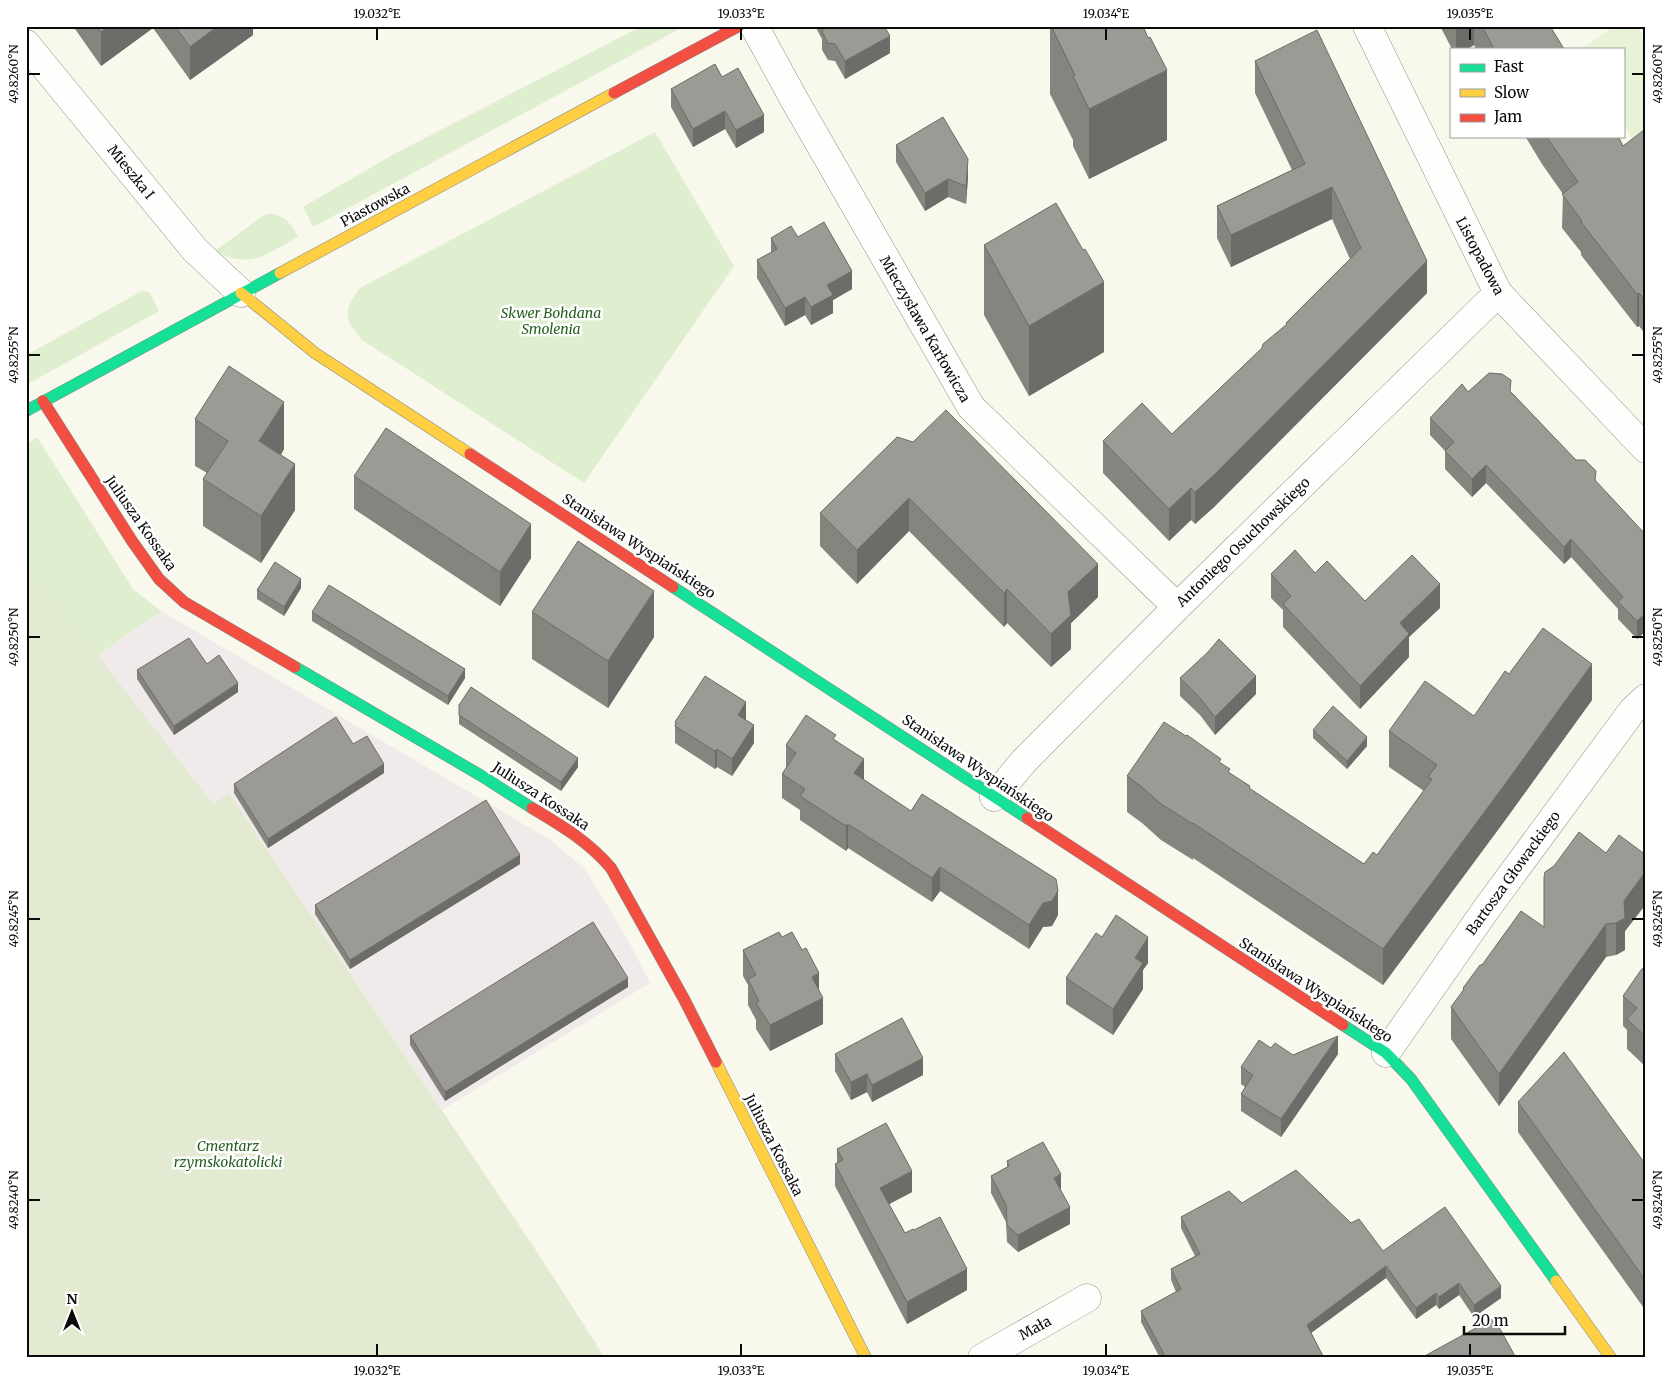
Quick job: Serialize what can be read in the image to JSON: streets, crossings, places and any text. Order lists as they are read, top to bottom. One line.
{"streets":{"street":["Mieszka I","Piastowska","Listopadowa","Mieczysława Karłowicza","Juliusza Kossaka","Antoniego Osuchowskiego","Stanisława Wyspiańskiego","Bartosza Głowackiego","Mała"]},"crossings":[["Mieszka I","Piastowska"],["Mieszka I","Stanisława Wyspiańskiego"],["Piastowska","Juliusza Kossaka"],["Piastowska","Stanisława Wyspiańskiego"],["Listopadowa","Antoniego Osuchowskiego"],["Mieczysława Karłowicza","Antoniego Osuchowskiego"],["Antoniego Osuchowskiego","Stanisława Wyspiańskiego"],["Stanisława Wyspiańskiego","Bartosza Głowackiego"]],"parks":["Skwer Bohdana Smolenia","Cmentarz rzymskokatolicki"],"legend":["Fast","Slow","Jam"],"scale_bar":"20 m","north":"top","coordinates":["19.032°E","19.033°E","19.034°E","19.035°E","49.8260°N","49.8255°N","49.8250°N","49.8245°N","49.8240°N"]}
